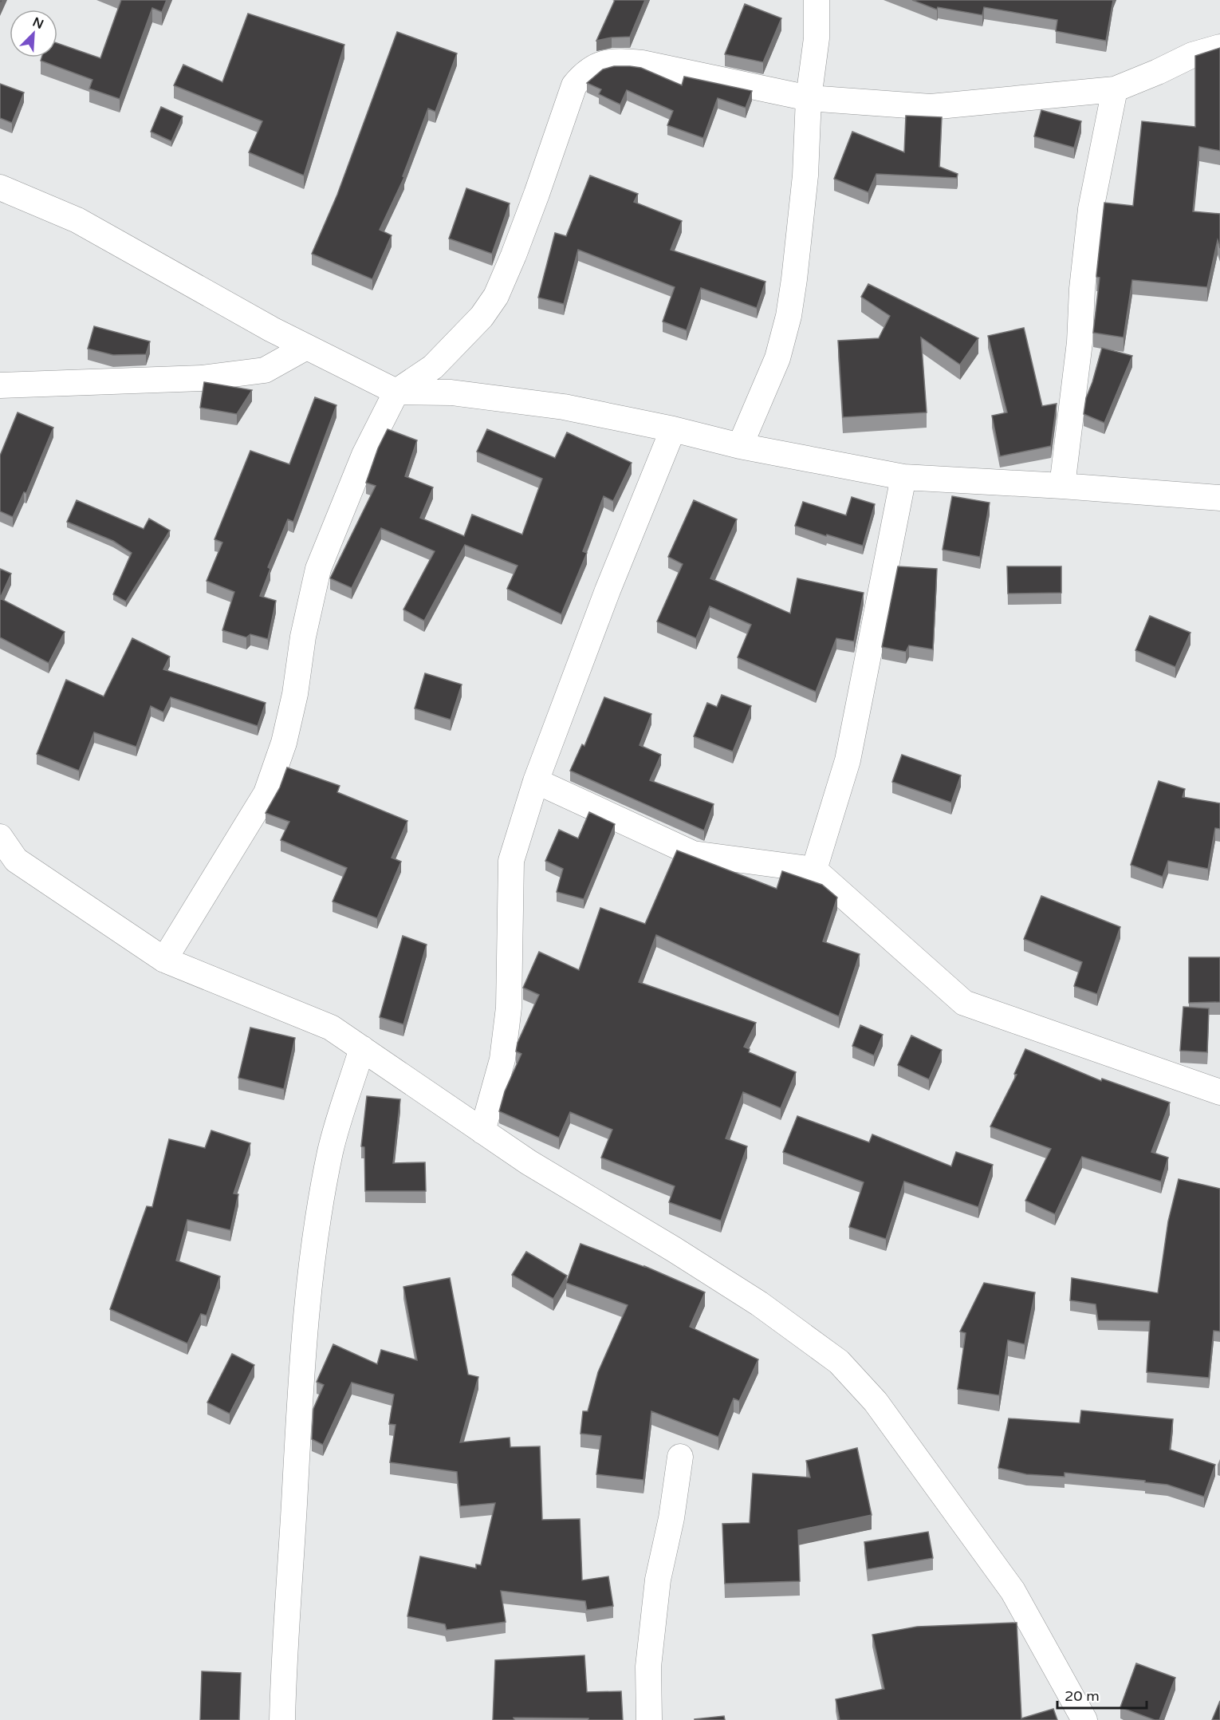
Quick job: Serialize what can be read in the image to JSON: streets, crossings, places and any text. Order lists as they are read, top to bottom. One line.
{"scale_bar":"20 m","north":"top right"}
